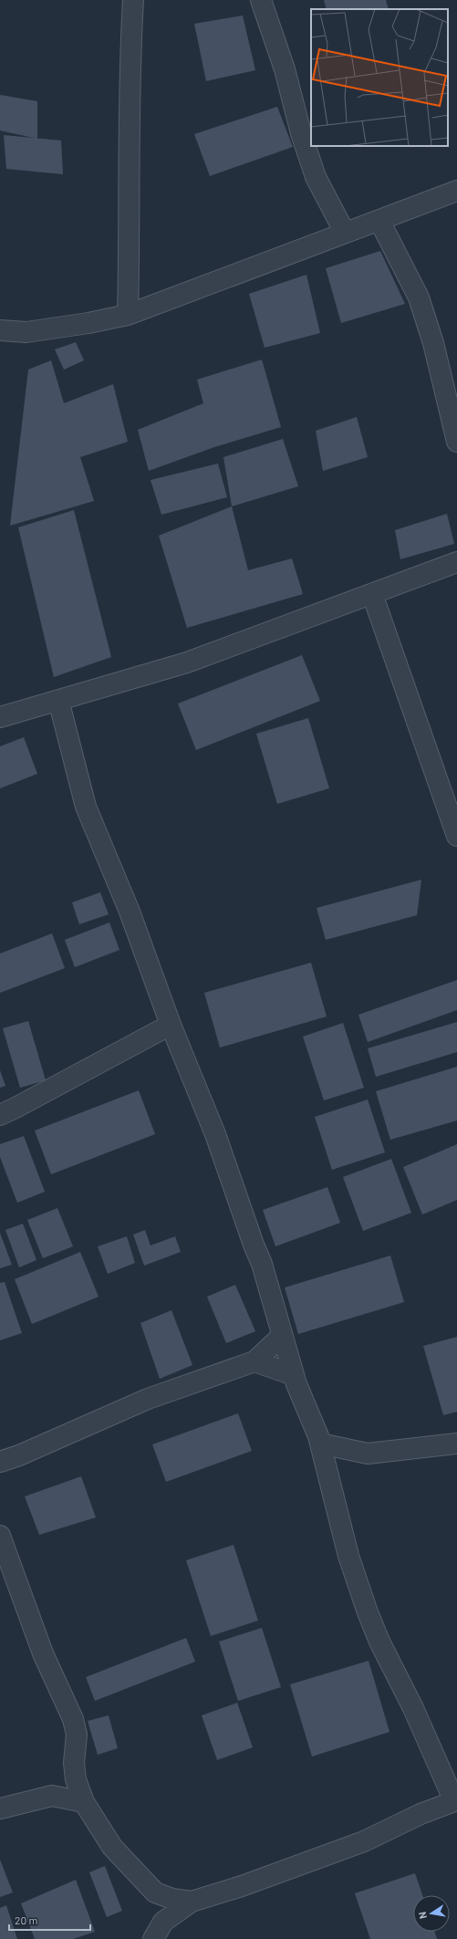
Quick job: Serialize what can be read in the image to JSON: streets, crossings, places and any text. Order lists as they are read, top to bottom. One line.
{"scale_bar":"20 m","north":"left"}
